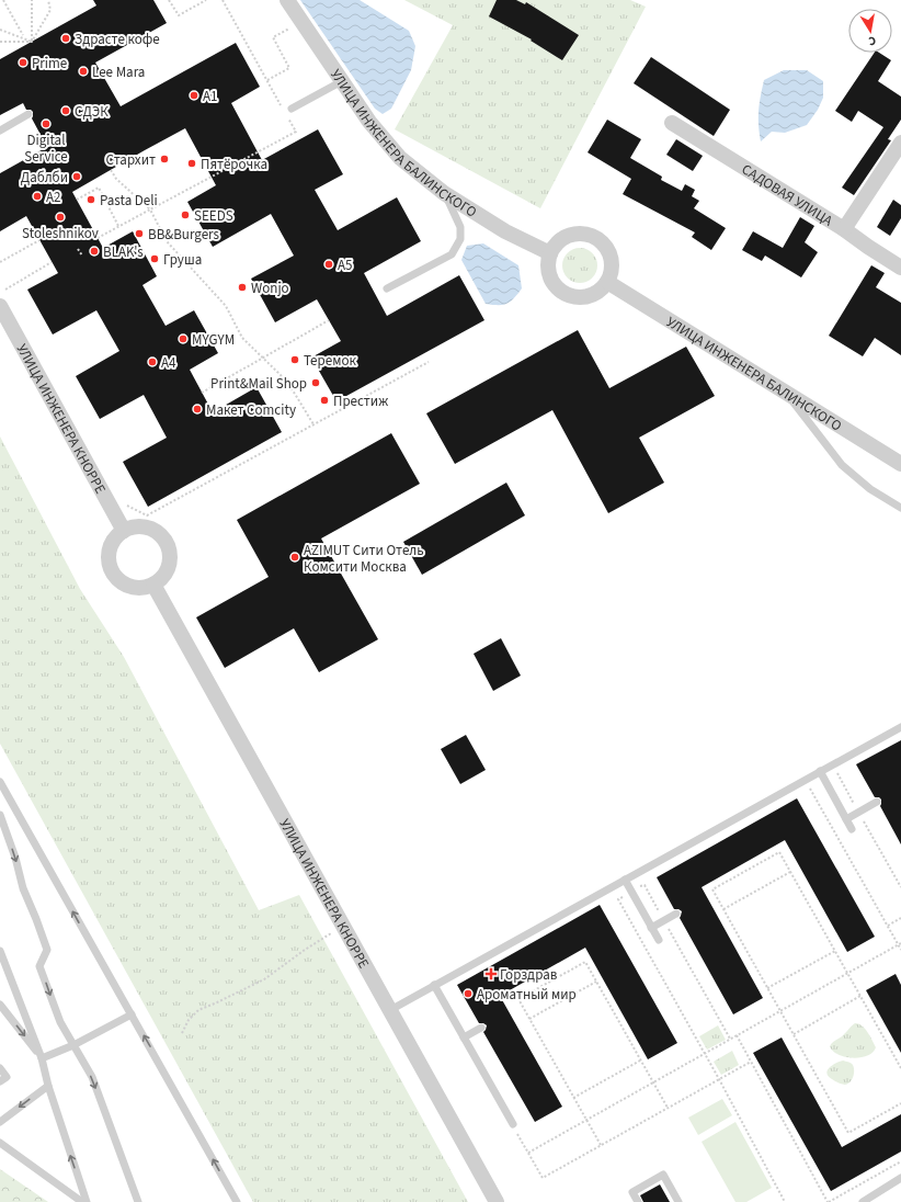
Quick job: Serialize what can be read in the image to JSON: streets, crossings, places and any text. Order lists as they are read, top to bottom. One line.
{"streets":{"street":["УЛИЦА ИНЖЕНЕРА БАЛИНСКОГО","САДОВАЯ УЛИЦА","УЛИЦА ИНЖЕНЕРА КНОРРЕ"]},"places":{"other":["Здрасте кофе","Prime","Lee Mara","А1","СДЭК","Digital Service","Стархит","Пятёрочка","Даблби","А2","Pasta Deli","SEEDS","Stoleshnikov","BB&Burgers","BLAK's","Груша","А5","Wonjo","MYGYM","Теремок","А4","Print&Mail Shop","Престиж","Макет Comcity","AZIMUT Сити Отель Комсити Москва","Ароматный мир"],"health":["Горздрав"]},"north":"bottom"}
